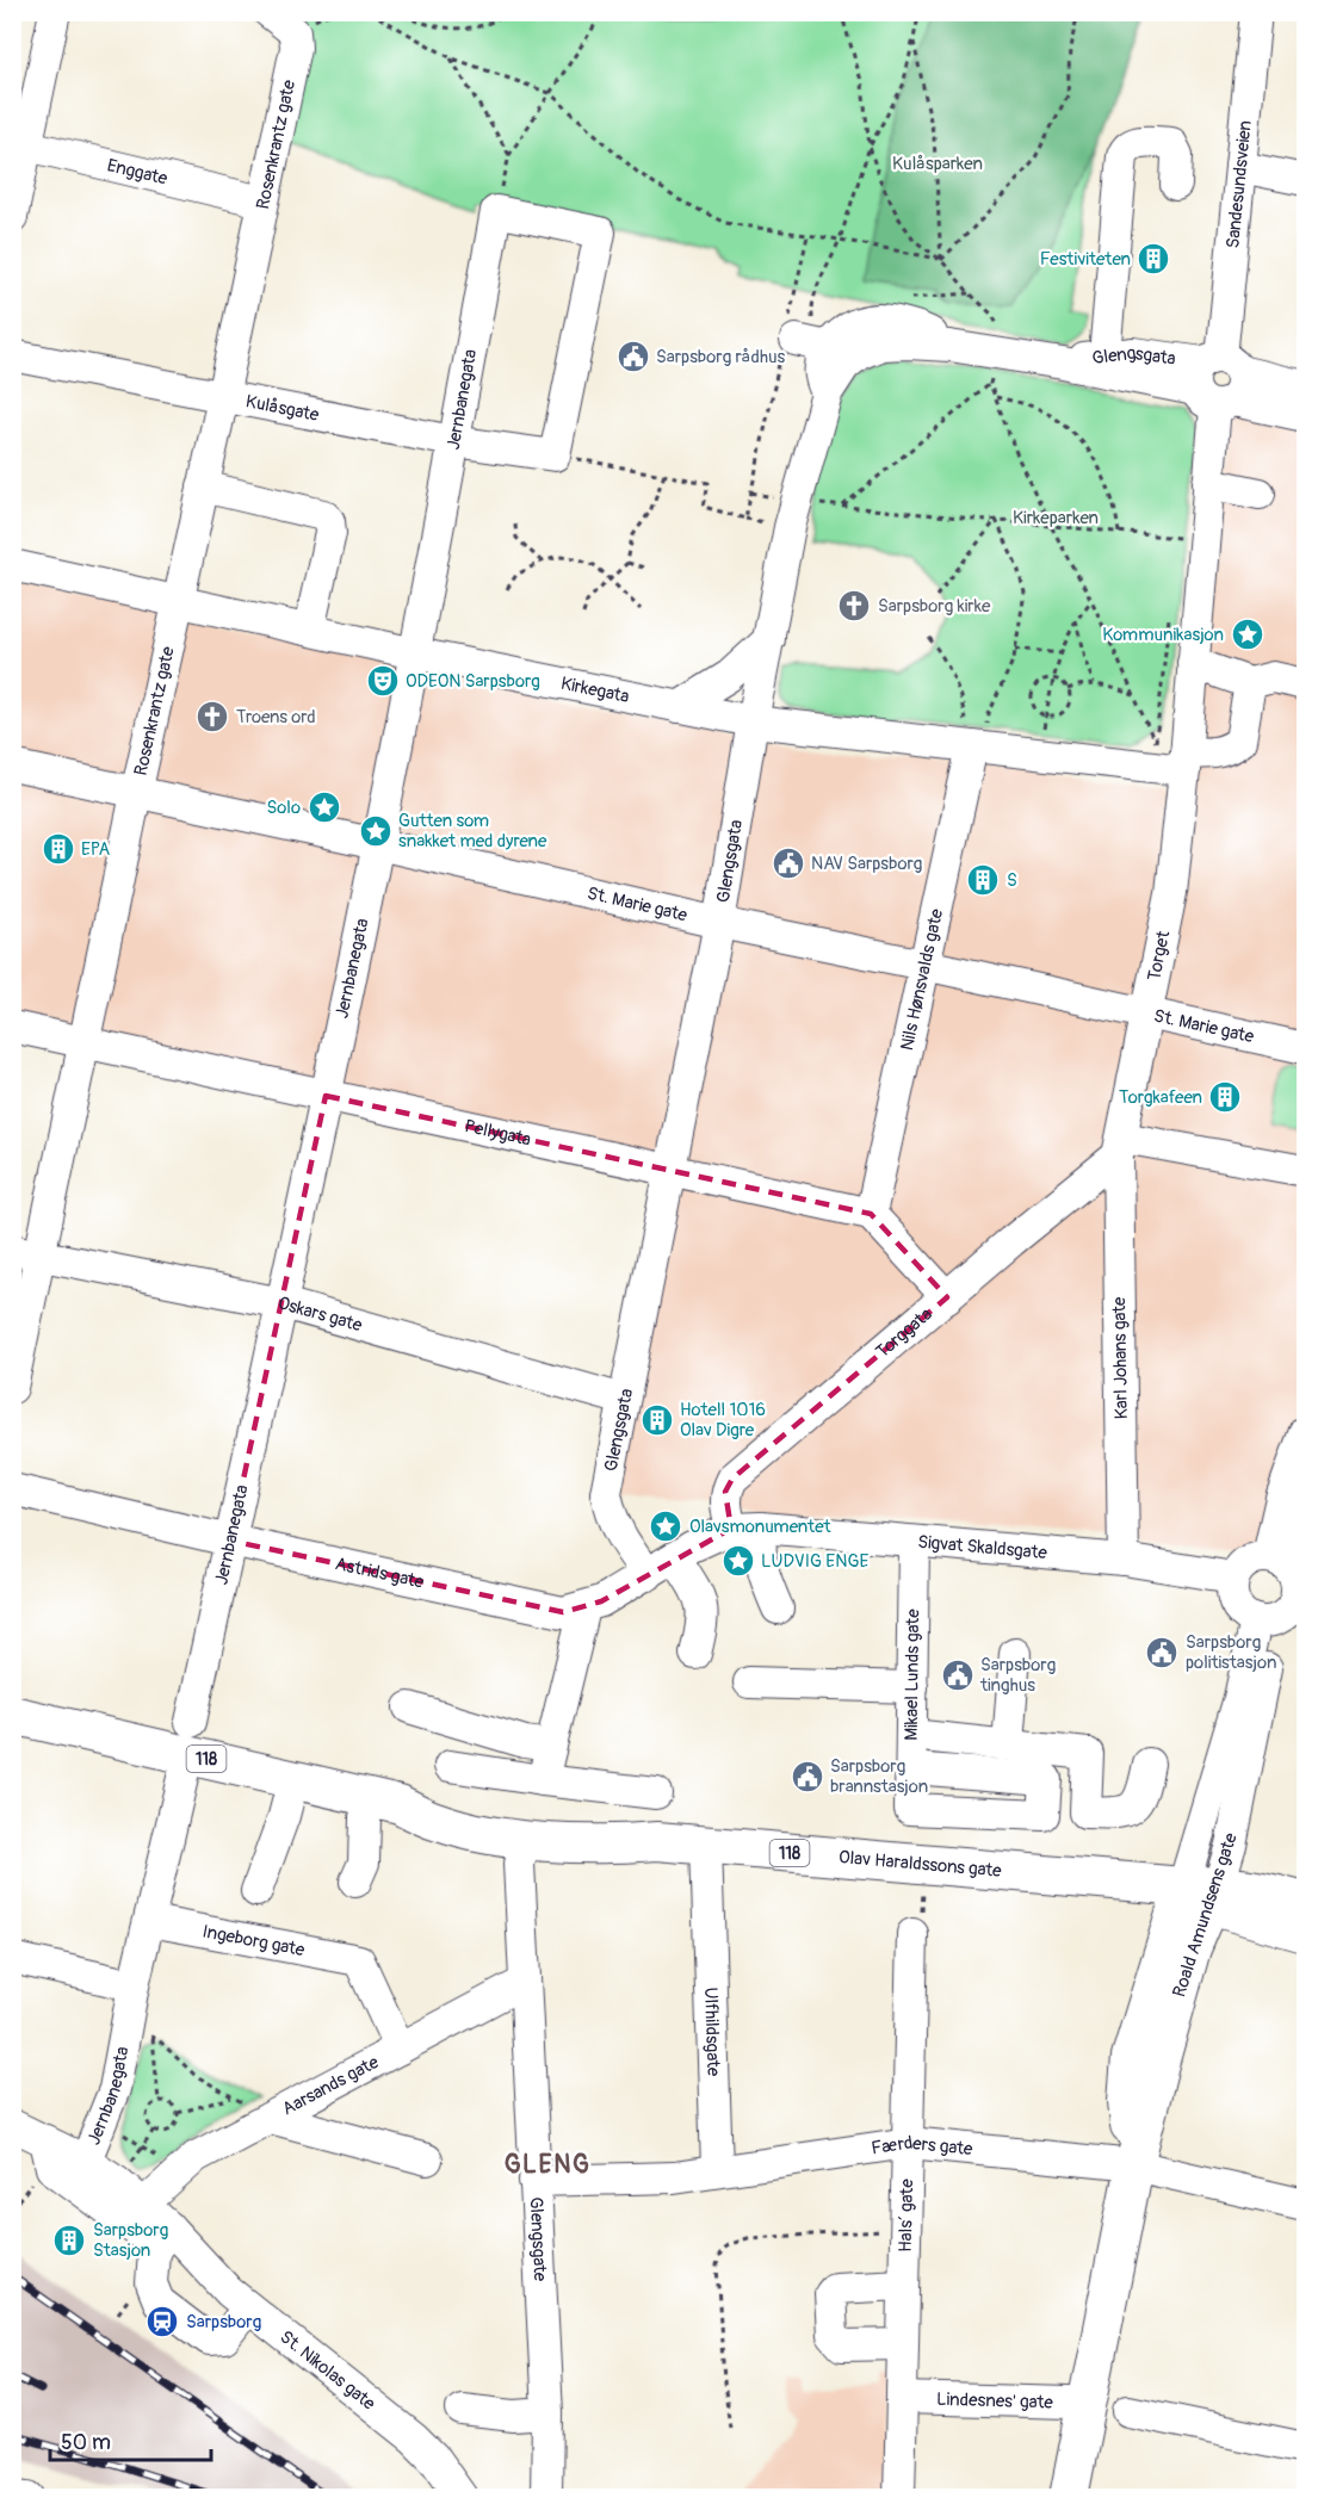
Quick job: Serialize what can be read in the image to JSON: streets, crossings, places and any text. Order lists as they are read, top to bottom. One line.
{"streets":{"main road":["118","Olav Haraldssons gate","Roald Amundsens gate"],"street":["Rosenkrantz gate","Enggate","Sandesundsveien","Glengsgata","Jernbanegata","Kulåsgate","Kirkegata","St. Marie gate","Torget","Nils Hønsvalds gate","Pellygata","Oskars gate","Torggata","Karl Johans gate","Sigvat Skaldsgate","Astrids gate","Mikael Lunds gate","Ingeborg gate","Ulfhildsgate","Aarsands gate","Færders gate","Hals´ gate","Glengsgate","St. Nikolas gate","Lindesnes' gate"]},"crossings":[["Rosenkrantz gate","Enggate"],["Rosenkrantz gate","Kulåsgate"],["Rosenkrantz gate","Kirkegata"],["Rosenkrantz gate","St. Marie gate"],["Rosenkrantz gate","Pellygata"],["Rosenkrantz gate","Oskars gate"],["Sandesundsveien","Glengsgata"],["Sandesundsveien","Torget"],["Glengsgata","Kirkegata"],["Glengsgata","St. Marie gate"],["Glengsgata","Pellygata"],["Glengsgata","Oskars gate"],["Glengsgata","Astrids gate"],["Jernbanegata","Kulåsgate"],["Jernbanegata","Kirkegata"],["Jernbanegata","St. Marie gate"],["Jernbanegata","Pellygata"],["Jernbanegata","Oskars gate"],["Jernbanegata","Astrids gate"],["Jernbanegata","Ingeborg gate"],["Jernbanegata","St. Nikolas gate"],["Kirkegata","Torget"],["Kirkegata","Nils Hønsvalds gate"],["St. Marie gate","Torget"],["St. Marie gate","Nils Hønsvalds gate"],["Torget","Torggata"],["Torget","Karl Johans gate"],["Nils Hønsvalds gate","Pellygata"],["Torggata","Karl Johans gate"],["Torggata","Sigvat Skaldsgate"],["Torggata","Astrids gate"],["Karl Johans gate","Sigvat Skaldsgate"],["Sigvat Skaldsgate","Astrids gate"],["Sigvat Skaldsgate","Mikael Lunds gate"],["Sigvat Skaldsgate","Roald Amundsens gate"],["Olav Haraldssons gate","Roald Amundsens gate"],["Olav Haraldssons gate","Ulfhildsgate"],["Roald Amundsens gate","Færders gate"],["Roald Amundsens gate","Lindesnes' gate"],["Ingeborg gate","Aarsands gate"],["Ulfhildsgate","Færders gate"],["Aarsands gate","Glengsgate"],["Aarsands gate","St. Nikolas gate"],["Færders gate","Hals´ gate"],["Færders gate","Glengsgate"],["Hals´ gate","Lindesnes' gate"]],"districts":["GLENG"],"parks":["Kulåsparken","Kirkeparken"],"places":{"building":["Festiviteten","EPA","S","Torgkafeen","Hotell 1016 Olav Digre","Sarpsborg Stasjon"],"public building":["Sarpsborg rådhus","NAV Sarpsborg","Sarpsborg politistasjon","Sarpsborg tinghus","Sarpsborg brannstasjon"],"church":["Sarpsborg kirke","Troens ord"],"place":["Kommunikasjon","Solo","Gutten som snakket med dyrene","Olavsmonumentet","LUDVIG ENGE"],"theatre":["ODEON Sarpsborg"],"station":["Sarpsborg"]},"scale_bar":"50 m"}
